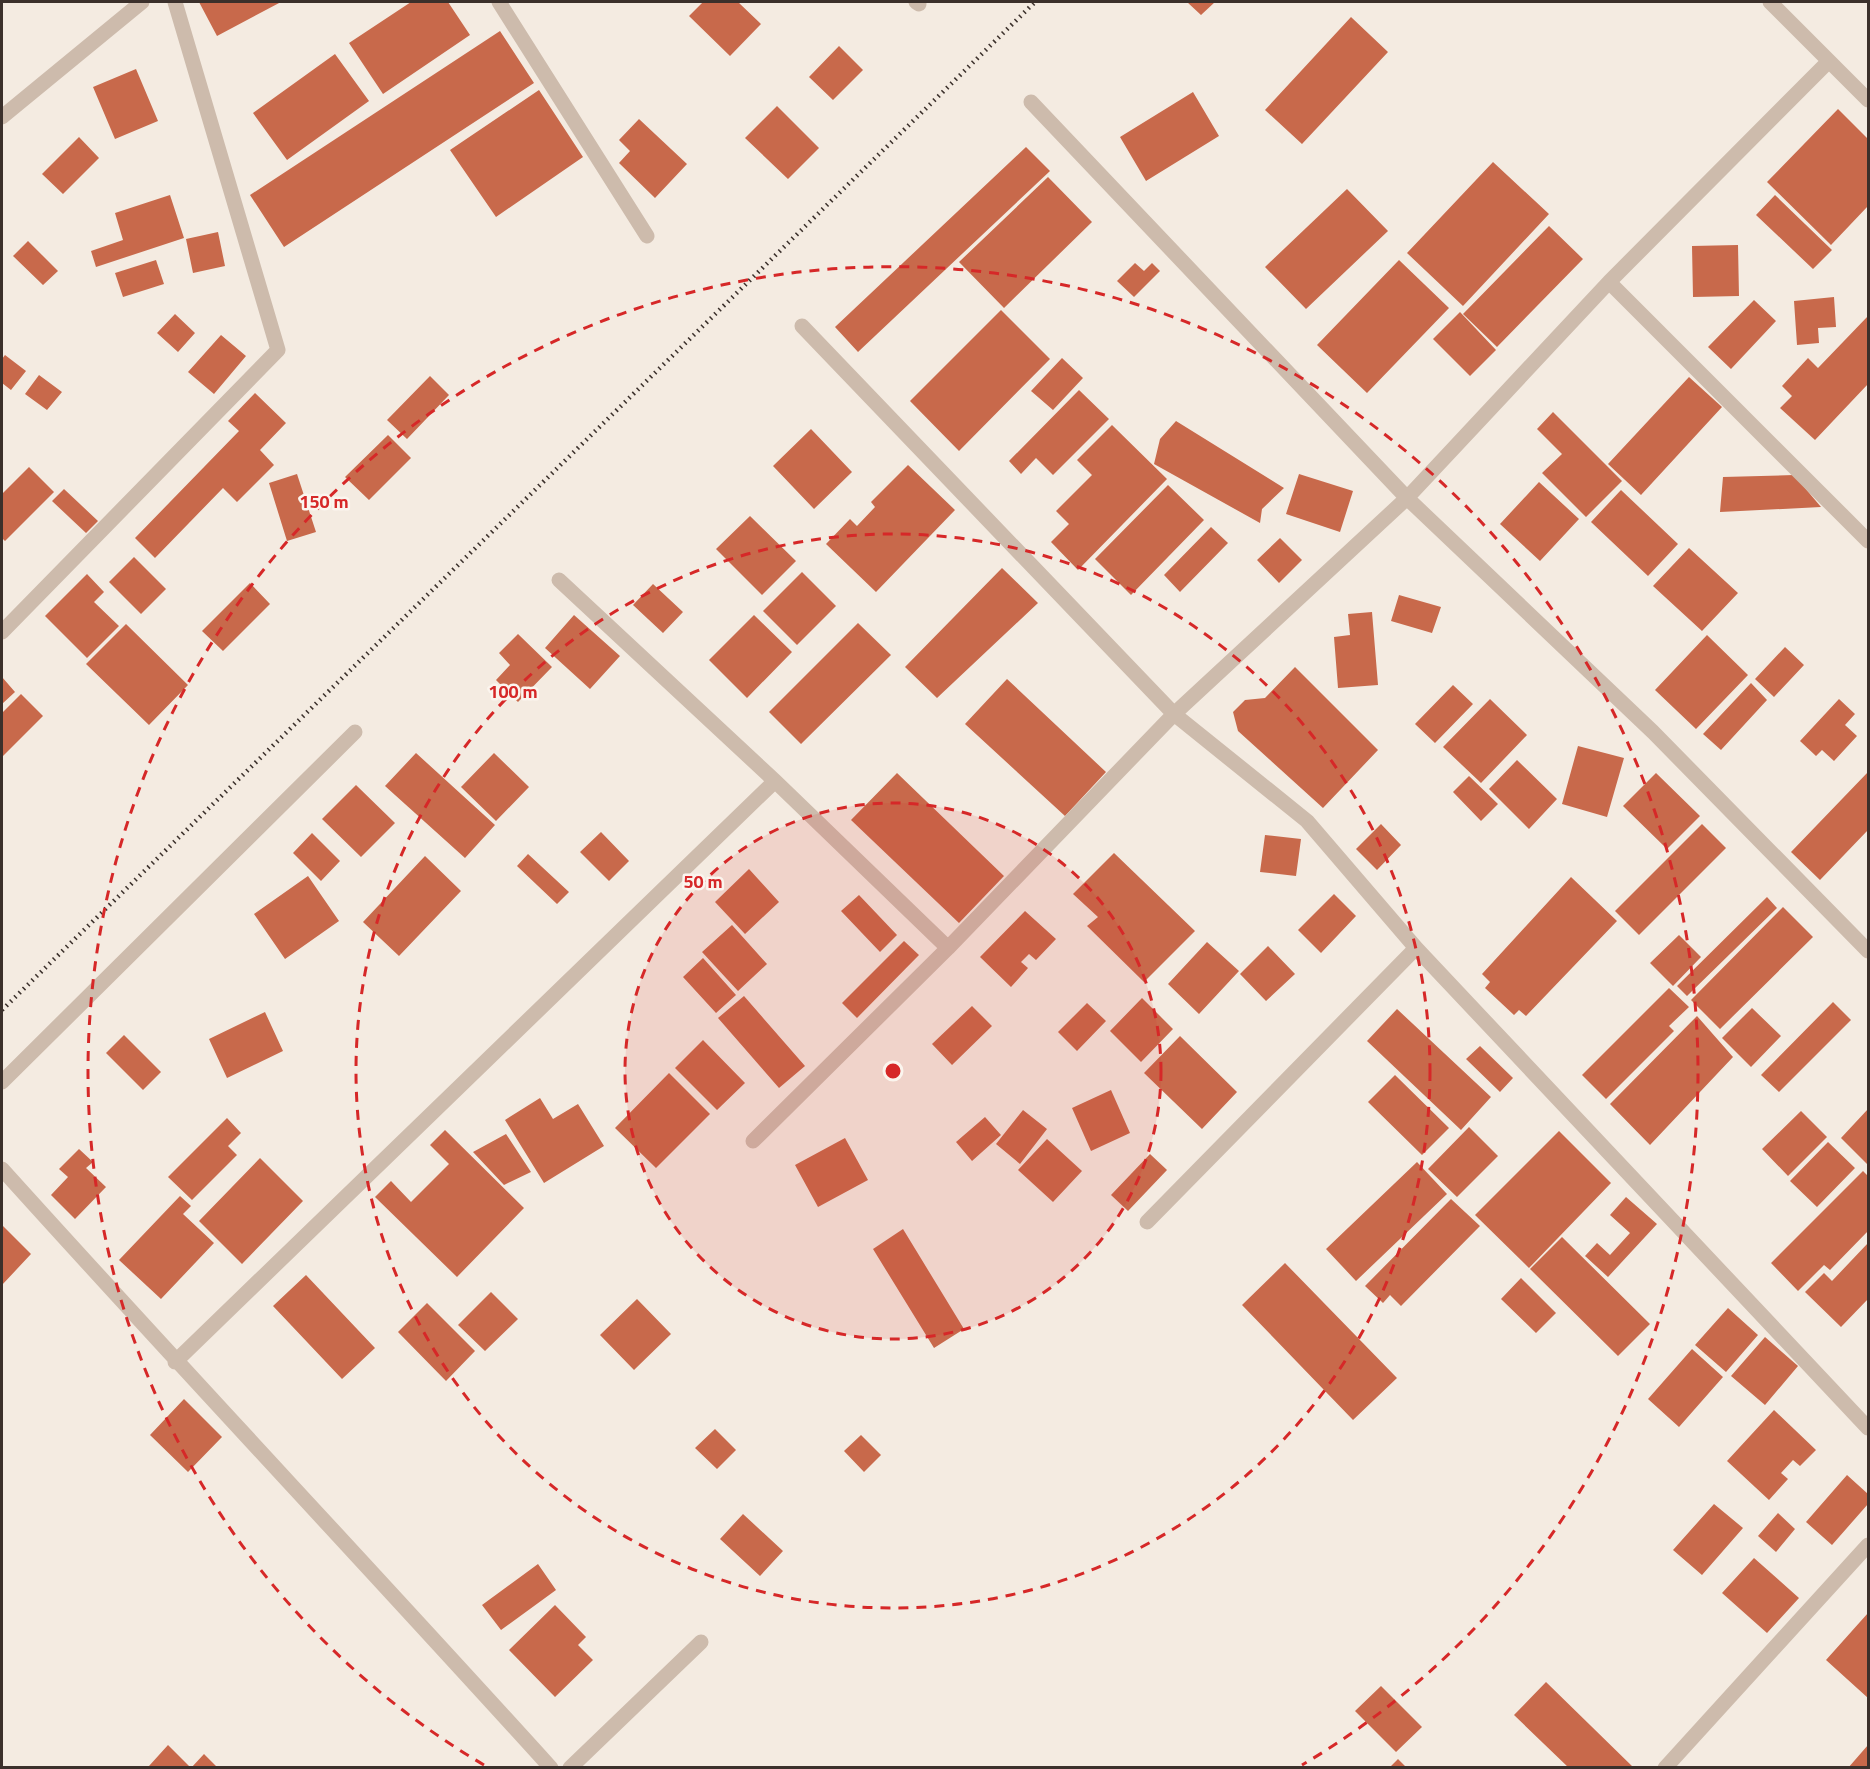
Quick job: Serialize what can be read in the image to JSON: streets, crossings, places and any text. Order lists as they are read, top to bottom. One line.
{"rings":["150 m","100 m","50 m"]}
